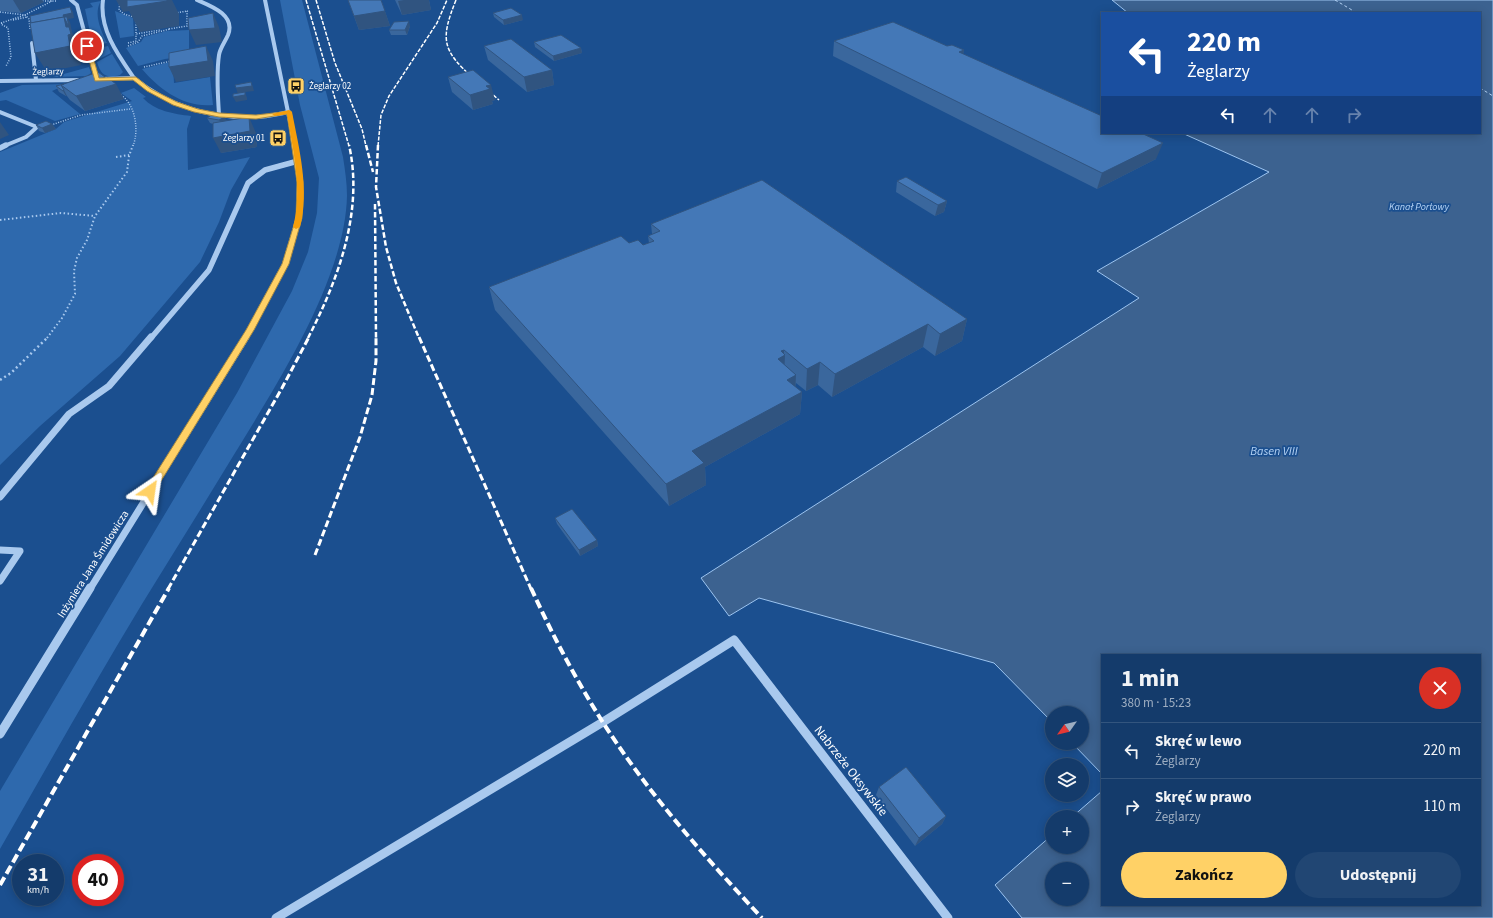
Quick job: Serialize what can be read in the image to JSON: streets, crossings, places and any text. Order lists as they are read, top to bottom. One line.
{"streets":{"street":["Żeglarzy","Inżyniera Jana Śmidowicza","Nabrzeże Oksywskie"]},"water":["Kanał Portowy","Basen VIII"],"places":{"bus stop":["Żeglarzy 02","Żeglarzy 01"]},"north":"bottom left","page":{"turn":["220 m","Żeglarzy"],"heading":["1 min","380 m · 15:23"],"map_buttons":["+","−"],"list":[{"name":"Skręć w lewo","note":"Żeglarzy","value":"220 m"},{"name":"Skręć w prawo","note":"Żeglarzy","value":"110 m"}],"buttons":["Zakończ","Udostępnij"],"speed":"31 km/h","limit":"40"}}
